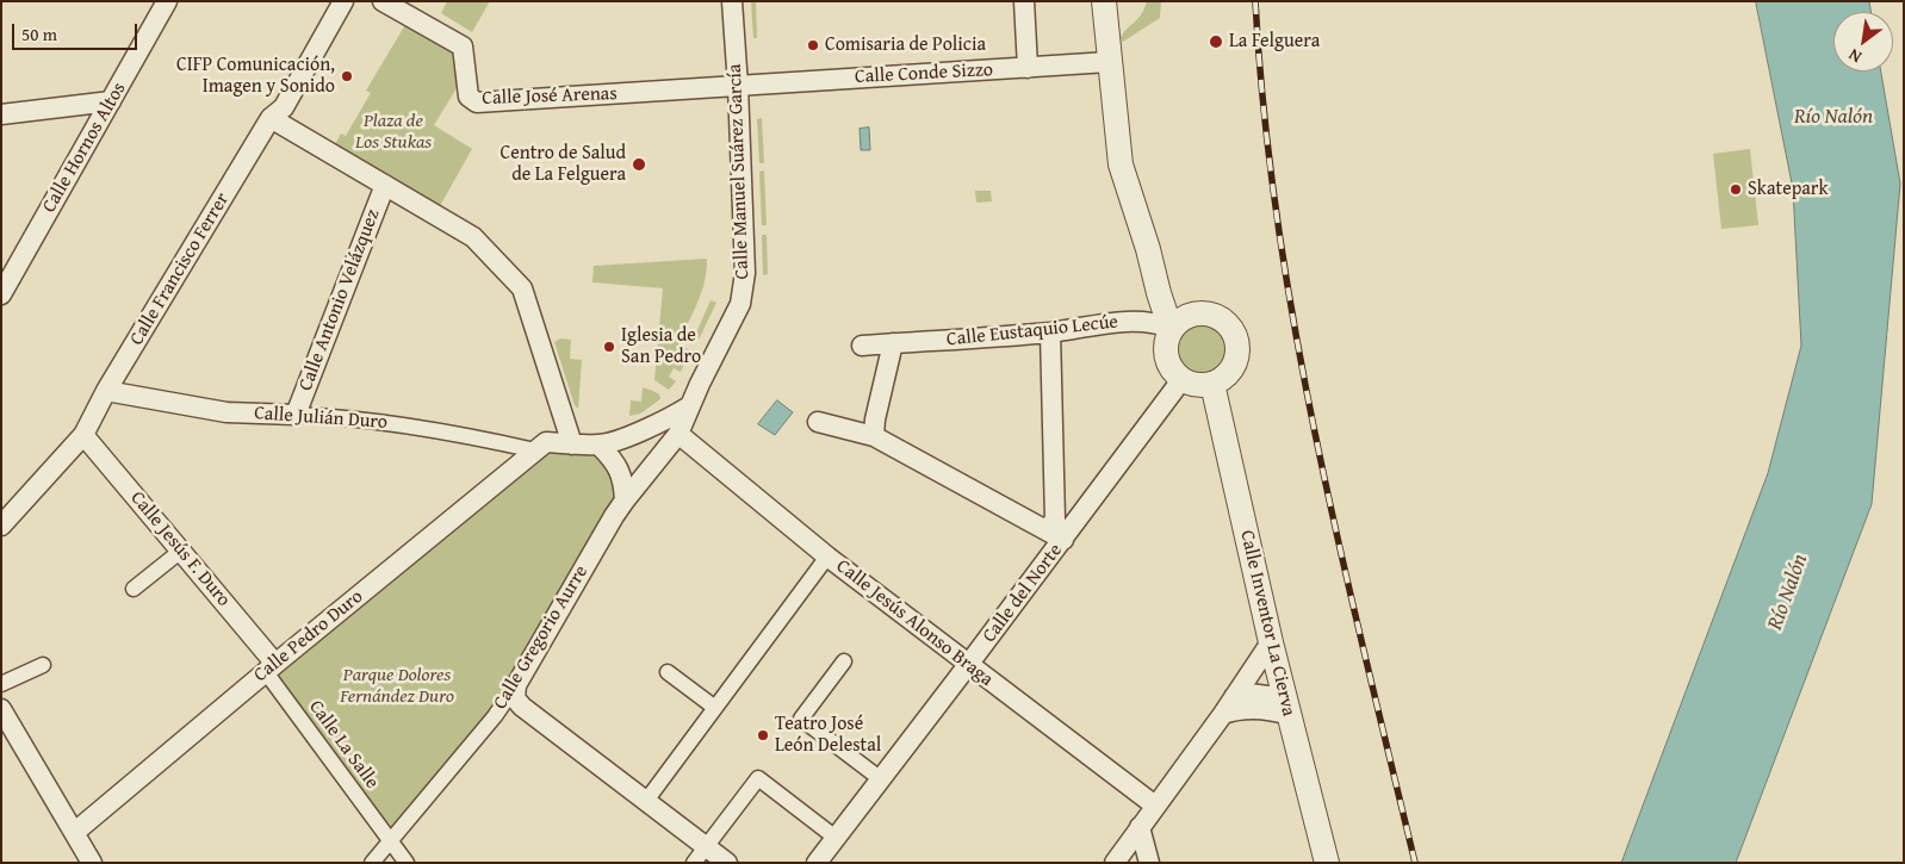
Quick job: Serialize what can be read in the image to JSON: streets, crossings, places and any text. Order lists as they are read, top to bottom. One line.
{"streets":{"street":["Calle Conde Sizzo","Calle José Arenas","Calle Hornos Altos","Calle Manuel Suárez García","Calle Francisco Ferrer","Calle Antonio Velázquez","Calle Eustaquio Lecúe","Calle Julián Duro","Calle Jesús F. Duro","Calle del Norte","Calle Jesús Alonso Braga","Calle Inventor La Cierva","Calle Pedro Duro","Calle Gregorio Aurre","Calle La Salle"]},"crossings":[["Calle Conde Sizzo","Calle José Arenas"],["Calle Conde Sizzo","Calle Manuel Suárez García"],["Calle José Arenas","Calle Manuel Suárez García"],["Calle Manuel Suárez García","Calle Julián Duro"],["Calle Manuel Suárez García","Calle Jesús Alonso Braga"],["Calle Manuel Suárez García","Calle Gregorio Aurre"],["Calle Francisco Ferrer","Calle Julián Duro"],["Calle Francisco Ferrer","Calle Jesús F. Duro"],["Calle Antonio Velázquez","Calle Julián Duro"],["Calle Eustaquio Lecúe","Calle del Norte"],["Calle Eustaquio Lecúe","Calle Inventor La Cierva"],["Calle Julián Duro","Calle Pedro Duro"],["Calle Jesús F. Duro","Calle Pedro Duro"],["Calle Jesús F. Duro","Calle La Salle"],["Calle del Norte","Calle Jesús Alonso Braga"],["Calle del Norte","Calle Inventor La Cierva"],["Calle Jesús Alonso Braga","Calle Gregorio Aurre"],["Calle Pedro Duro","Calle La Salle"],["Calle Gregorio Aurre","Calle La Salle"]],"water":["Río Nalón"],"parks":["Plaza de Los Stukas","Parque Dolores Fernández Duro"],"places":["La Felguera","Comisaria de Policia","CIFP Comunicación, Imagen y Sonido","Centro de Salud de La Felguera","Skatepark","Iglesia de San Pedro","Teatro José León Delestal"],"scale_bar":"50 m","north":"bottom left"}
